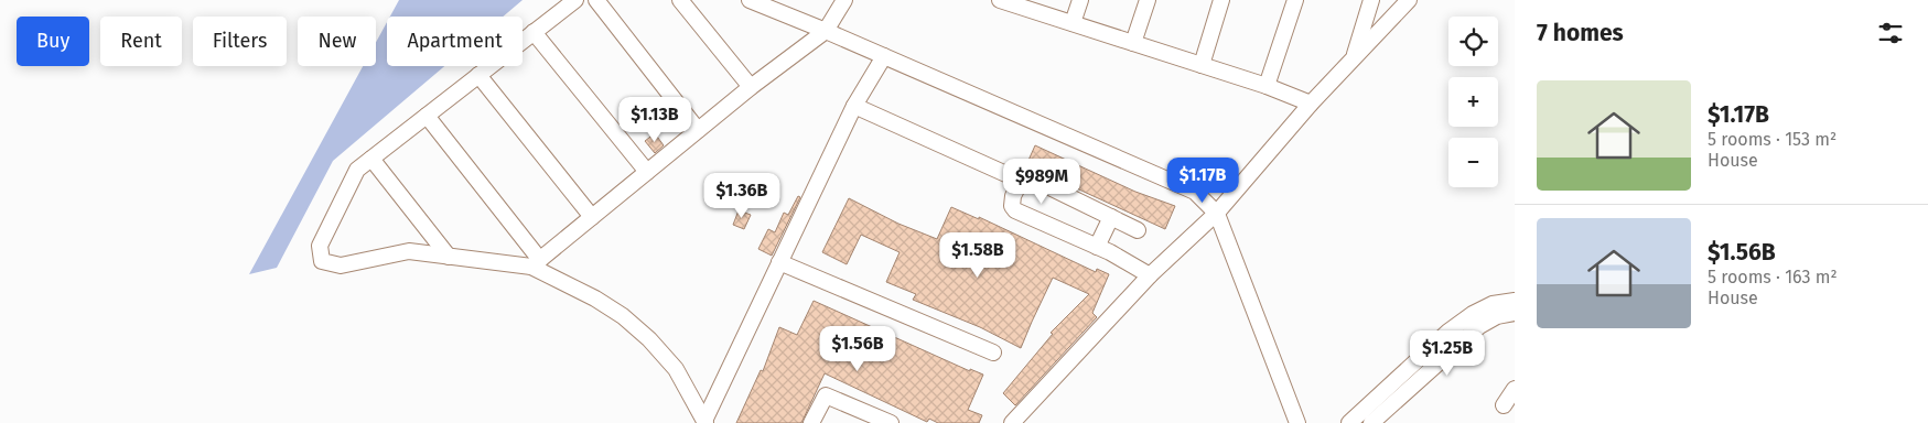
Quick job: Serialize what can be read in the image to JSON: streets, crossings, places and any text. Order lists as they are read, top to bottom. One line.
{"page":{"heading":"7 homes","map_buttons":["+","−"],"chip":["Buy","Rent","Filters","New","Apartment"],"list":[{"name":"$1.17B","note":"5 rooms · 153 m² · House"},{"name":"$1.56B","note":"5 rooms · 163 m² · House"}],"price":["$1.13B","$1.17B","$989M","$1.36B","$1.58B","$1.56B","$1.25B"]}}
